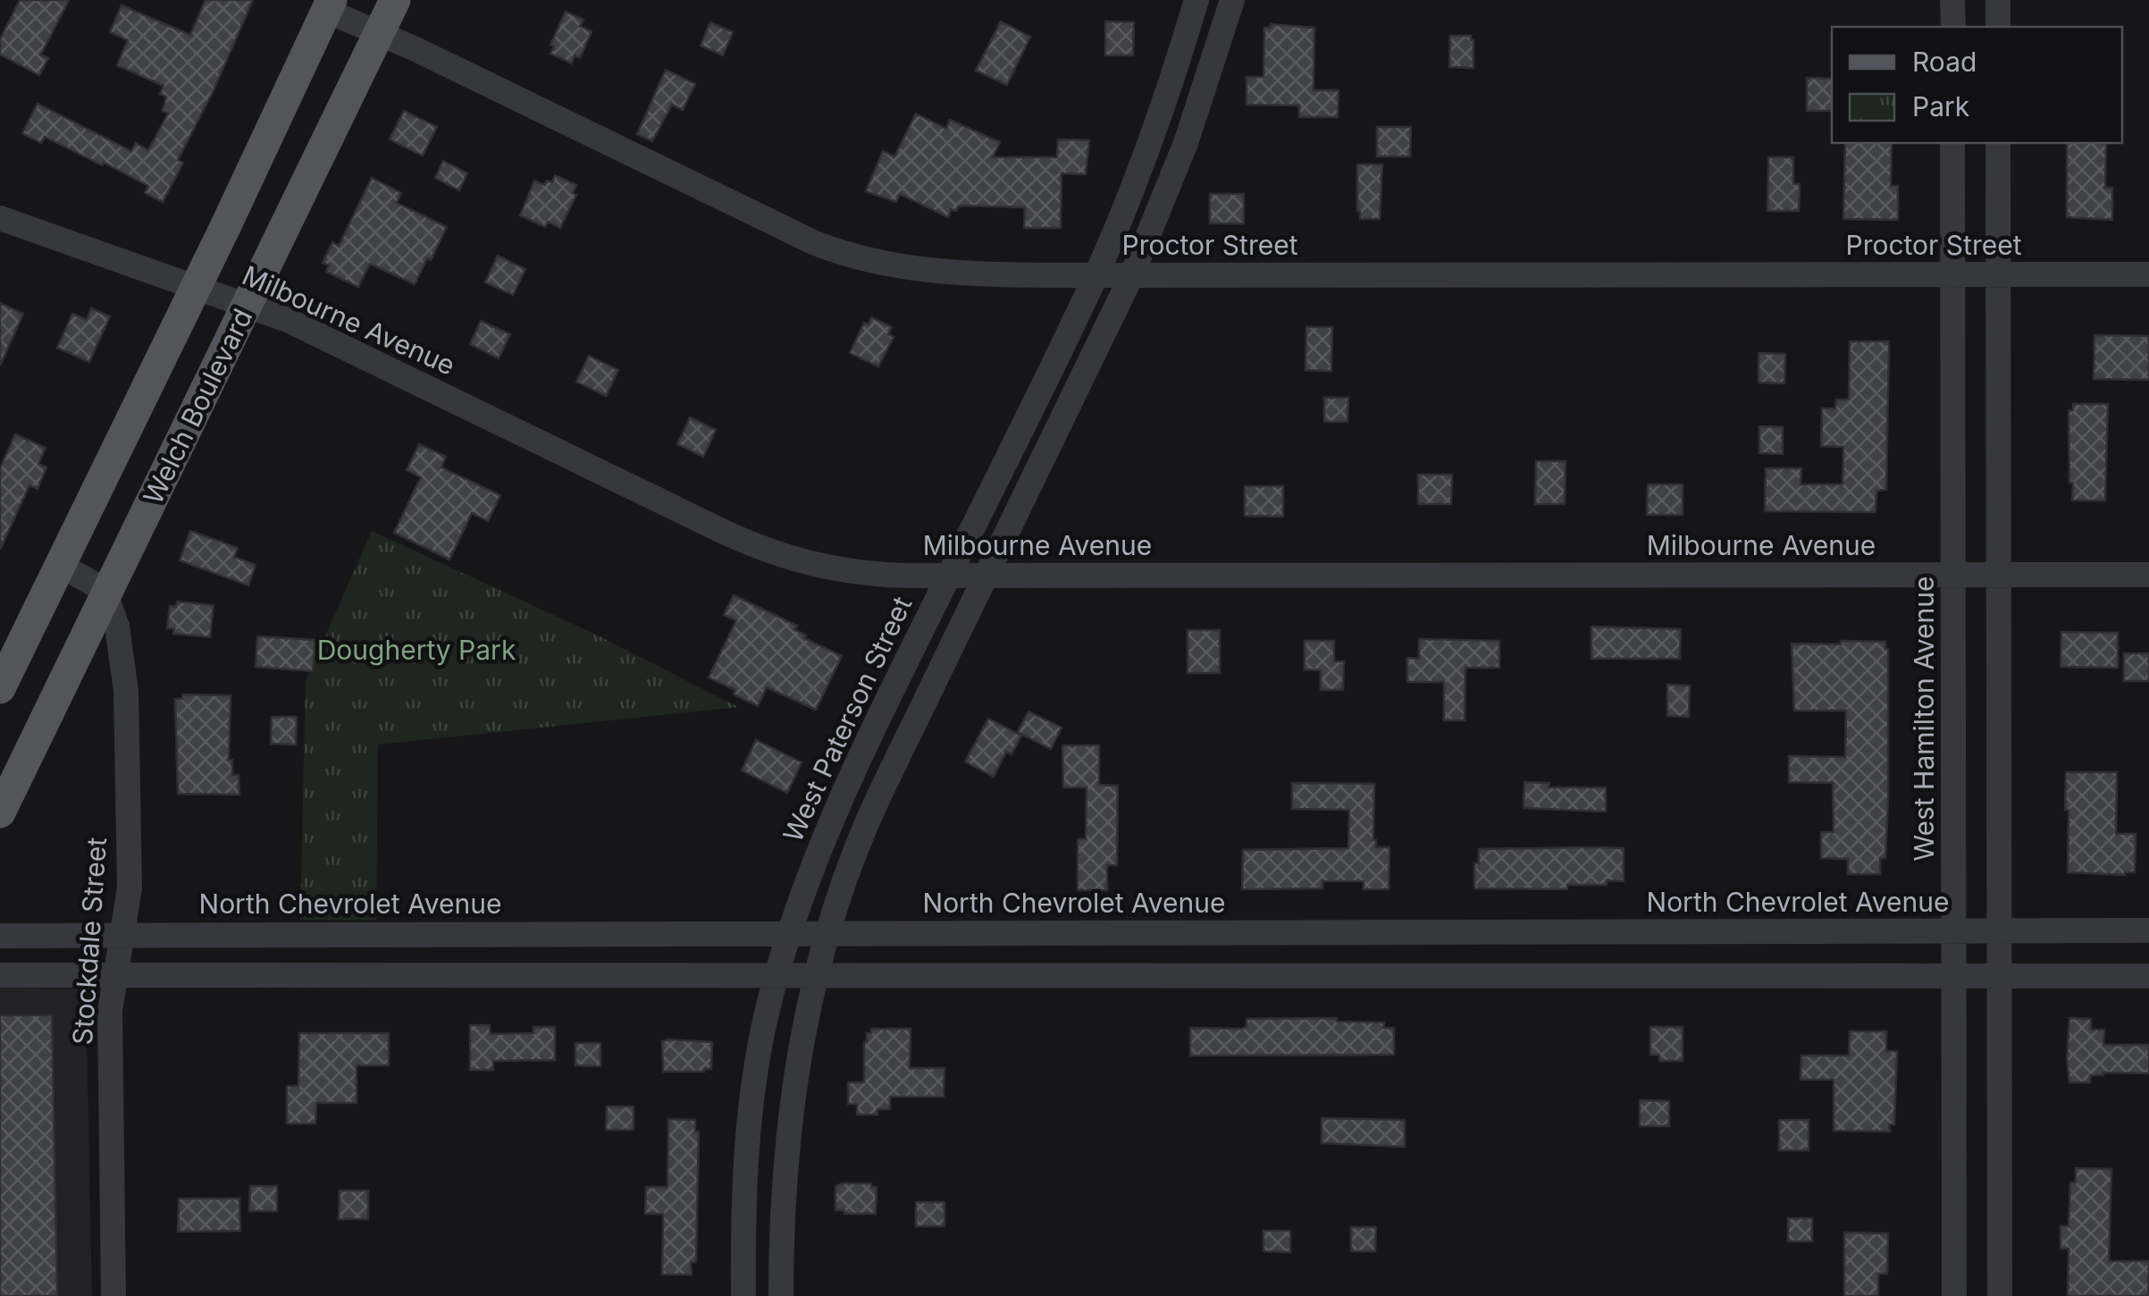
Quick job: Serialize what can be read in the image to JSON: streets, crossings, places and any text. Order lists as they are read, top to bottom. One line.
{"streets":{"main road":["Welch Boulevard"],"street":["Proctor Street","Milbourne Avenue","West Hamilton Avenue","West Paterson Street","North Chevrolet Avenue","Stockdale Street"]},"crossings":[["Proctor Street","Welch Boulevard"],["Proctor Street","West Hamilton Avenue"],["Proctor Street","West Paterson Street"],["Milbourne Avenue","Welch Boulevard"],["Milbourne Avenue","West Hamilton Avenue"],["Milbourne Avenue","West Paterson Street"],["Welch Boulevard","Stockdale Street"],["West Hamilton Avenue","North Chevrolet Avenue"],["West Paterson Street","North Chevrolet Avenue"],["North Chevrolet Avenue","Stockdale Street"]],"parks":["Dougherty Park"],"legend":["Road","Park"]}
